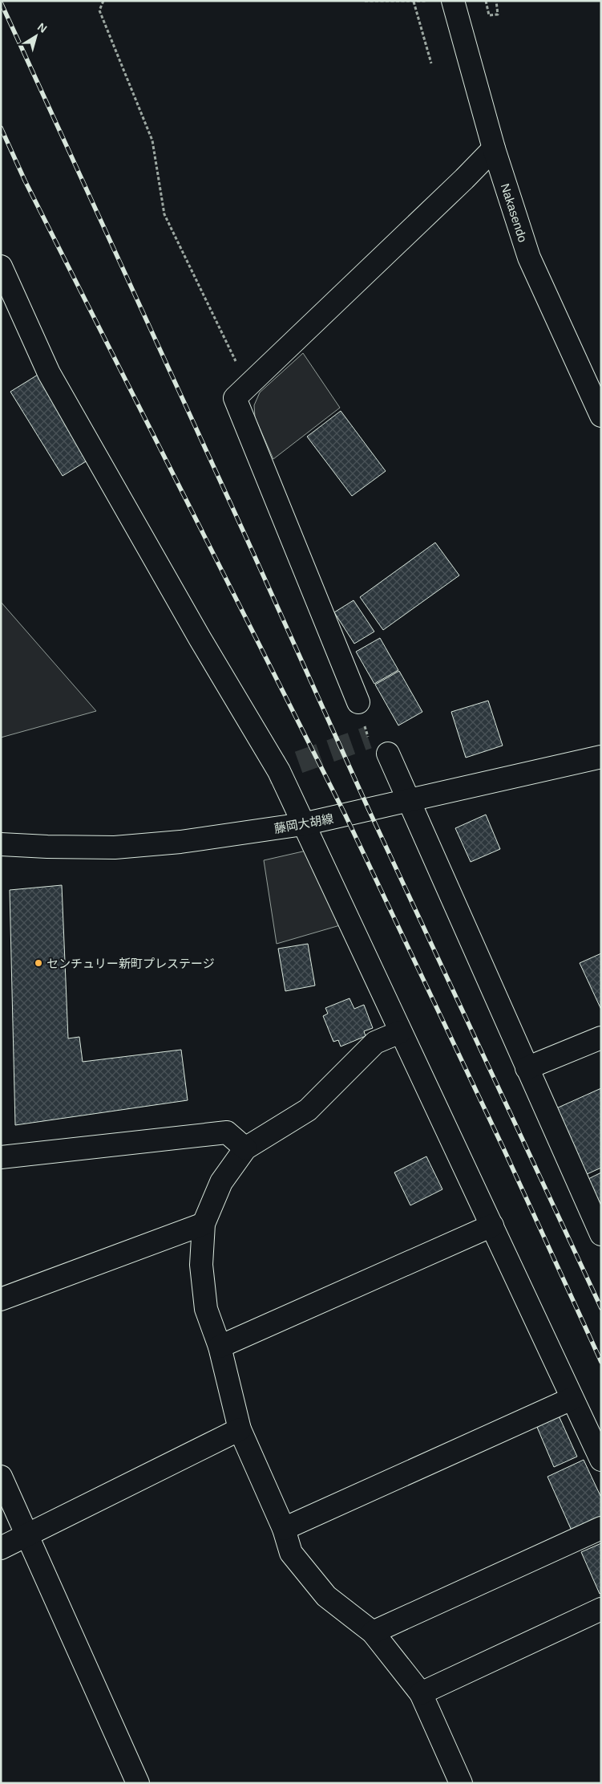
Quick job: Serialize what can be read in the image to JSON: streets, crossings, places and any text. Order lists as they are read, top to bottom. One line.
{"streets":{"main road":["Nakasendo","藤岡大胡線"]},"places":["センチュリー新町プレステージ"],"north":"top right"}
